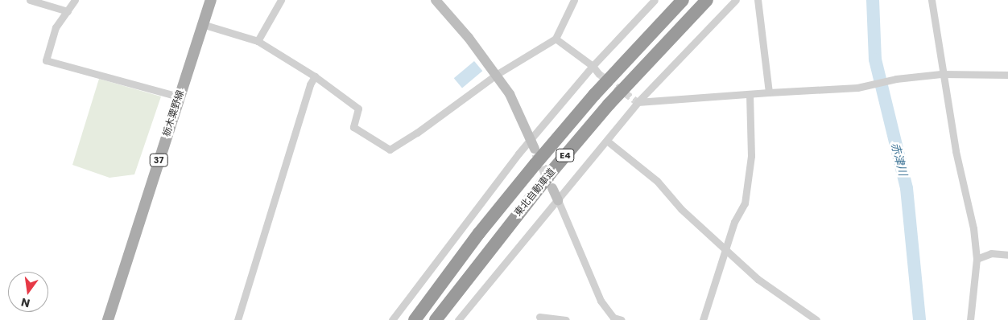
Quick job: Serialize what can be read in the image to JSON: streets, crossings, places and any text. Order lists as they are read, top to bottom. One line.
{"streets":{"highway":["E4","東北自動車道"],"main road":["栃木粟野線","37"]},"water":["赤津川"],"north":"bottom"}
